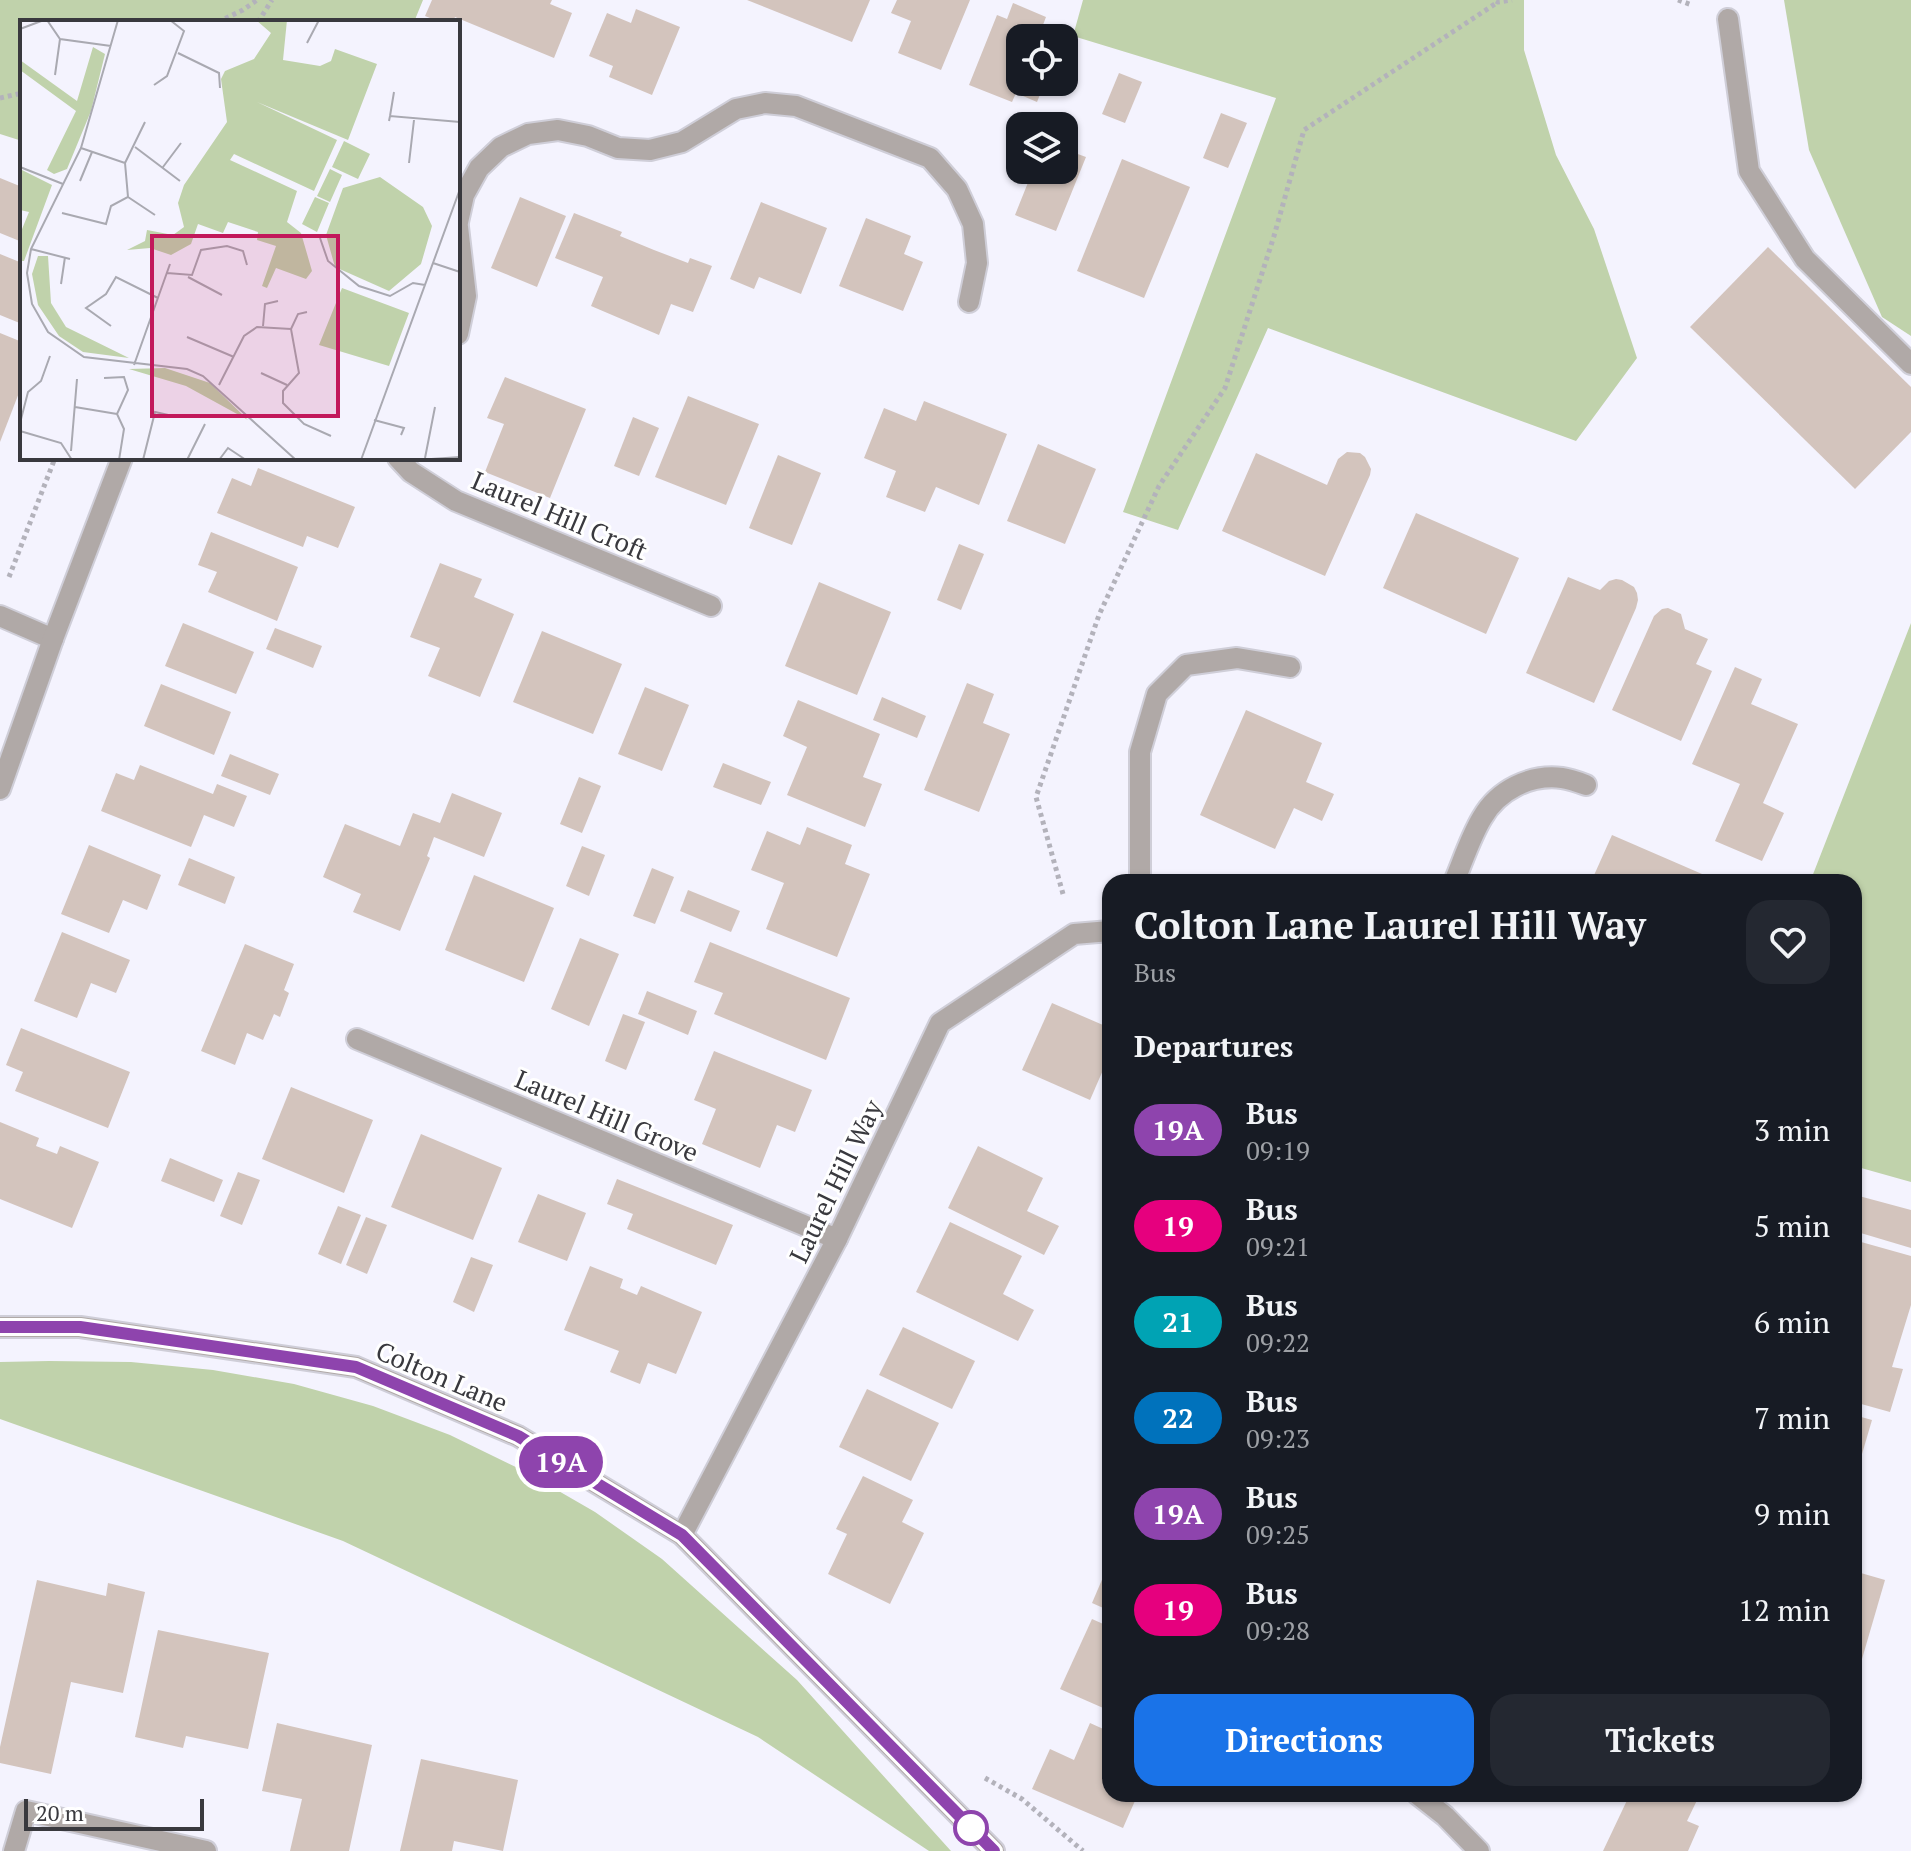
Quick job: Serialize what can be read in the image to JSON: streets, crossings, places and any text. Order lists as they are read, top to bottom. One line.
{"streets":{"street":["Laurel Hill Croft","Laurel Hill Grove","Laurel Hill Way","Colton Lane"]},"crossings":[["Laurel Hill Grove","Laurel Hill Way"],["Laurel Hill Way","Colton Lane"]],"lines":["bus line 19A"],"scale_bar":"20 m","page":{"on_map":"19A","heading":[["Colton Lane Laurel Hill Way","Bus"],"Departures"],"list":[{"mark":"19A","name":"Bus","note":"09:19","value":"3 min"},{"mark":"19","name":"Bus","note":"09:21","value":"5 min"},{"mark":"21","name":"Bus","note":"09:22","value":"6 min"},{"mark":"22","name":"Bus","note":"09:23","value":"7 min"},{"mark":"19A","name":"Bus","note":"09:25","value":"9 min"},{"mark":"19","name":"Bus","note":"09:28","value":"12 min"}],"buttons":["Directions","Tickets"],"scale":"20 m"}}
